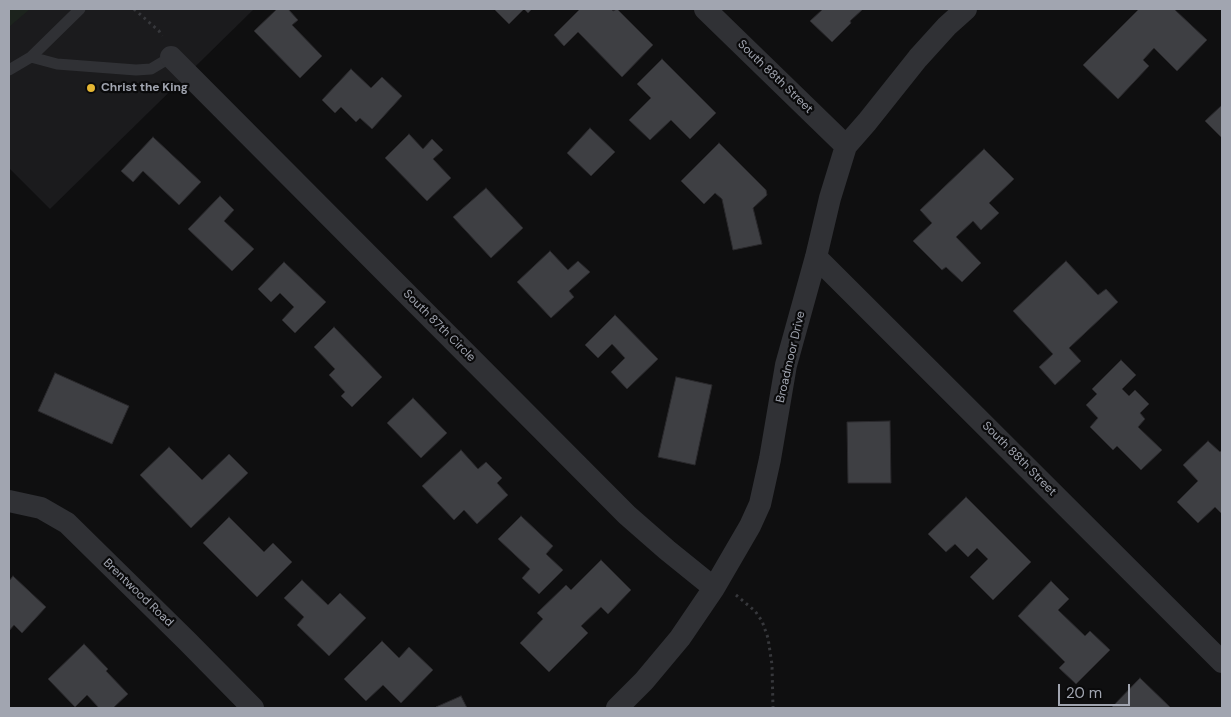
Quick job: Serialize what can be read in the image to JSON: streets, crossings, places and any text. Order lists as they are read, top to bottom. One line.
{"streets":{"street":["South 88th Street","South 87th Circle","Broadmoor Drive","Brentwood Road"]},"crossings":[["South 88th Street","Broadmoor Drive"],["South 87th Circle","Broadmoor Drive"]],"places":["Christ the King"],"scale_bar":"20 m"}
